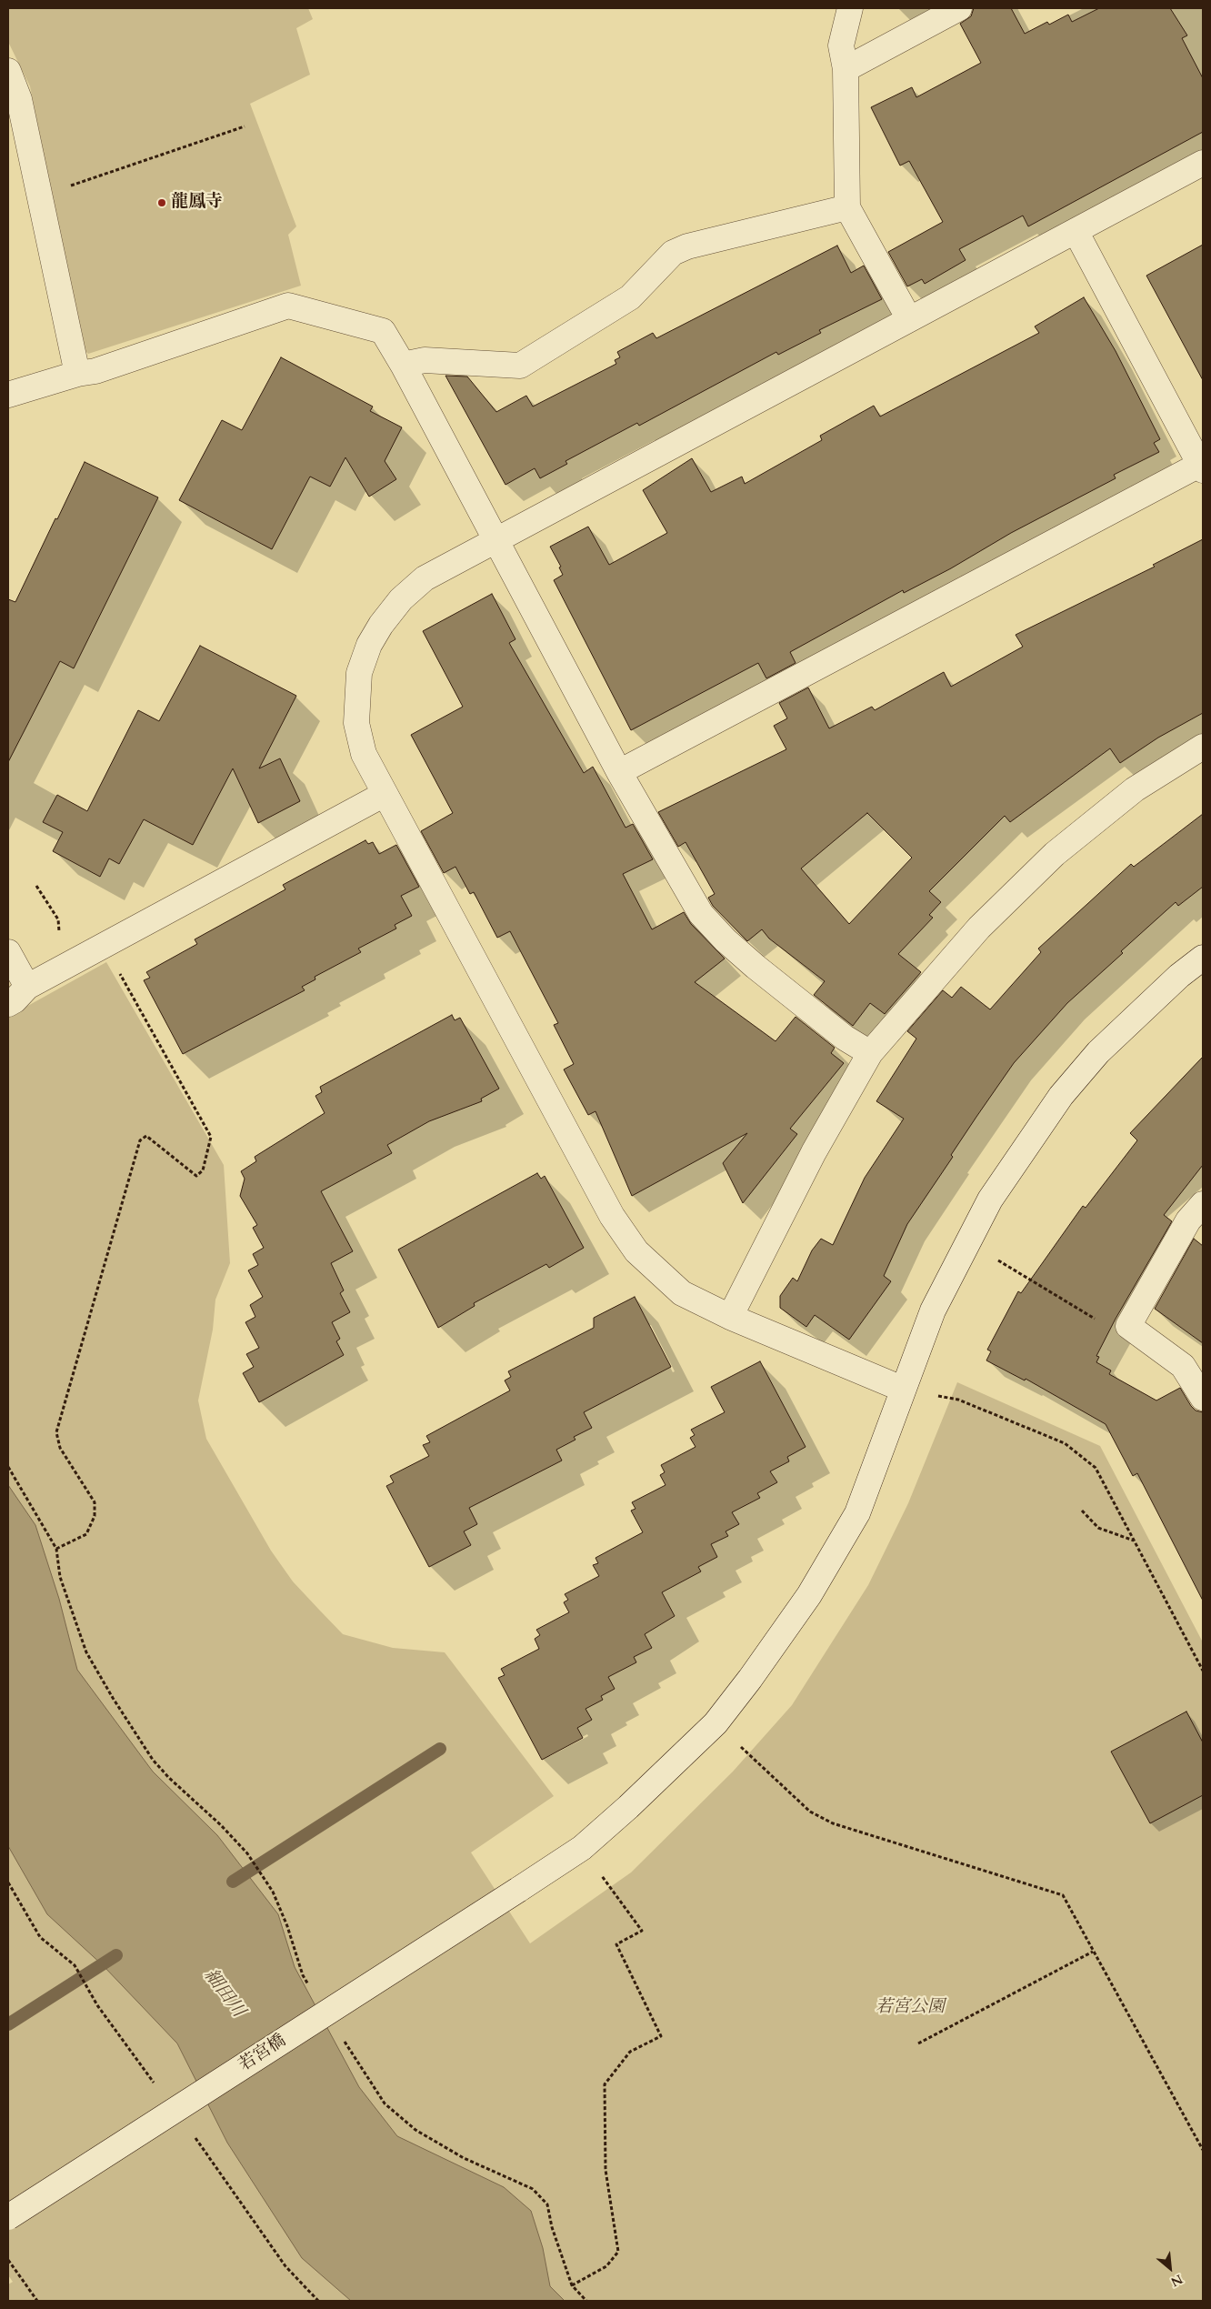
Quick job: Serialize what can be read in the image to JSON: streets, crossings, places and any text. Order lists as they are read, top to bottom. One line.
{"streets":{"street":["若宮橋"]},"water":["細田川"],"parks":["若宮公園"],"places":["龍鳳寺"],"north":"bottom right"}
